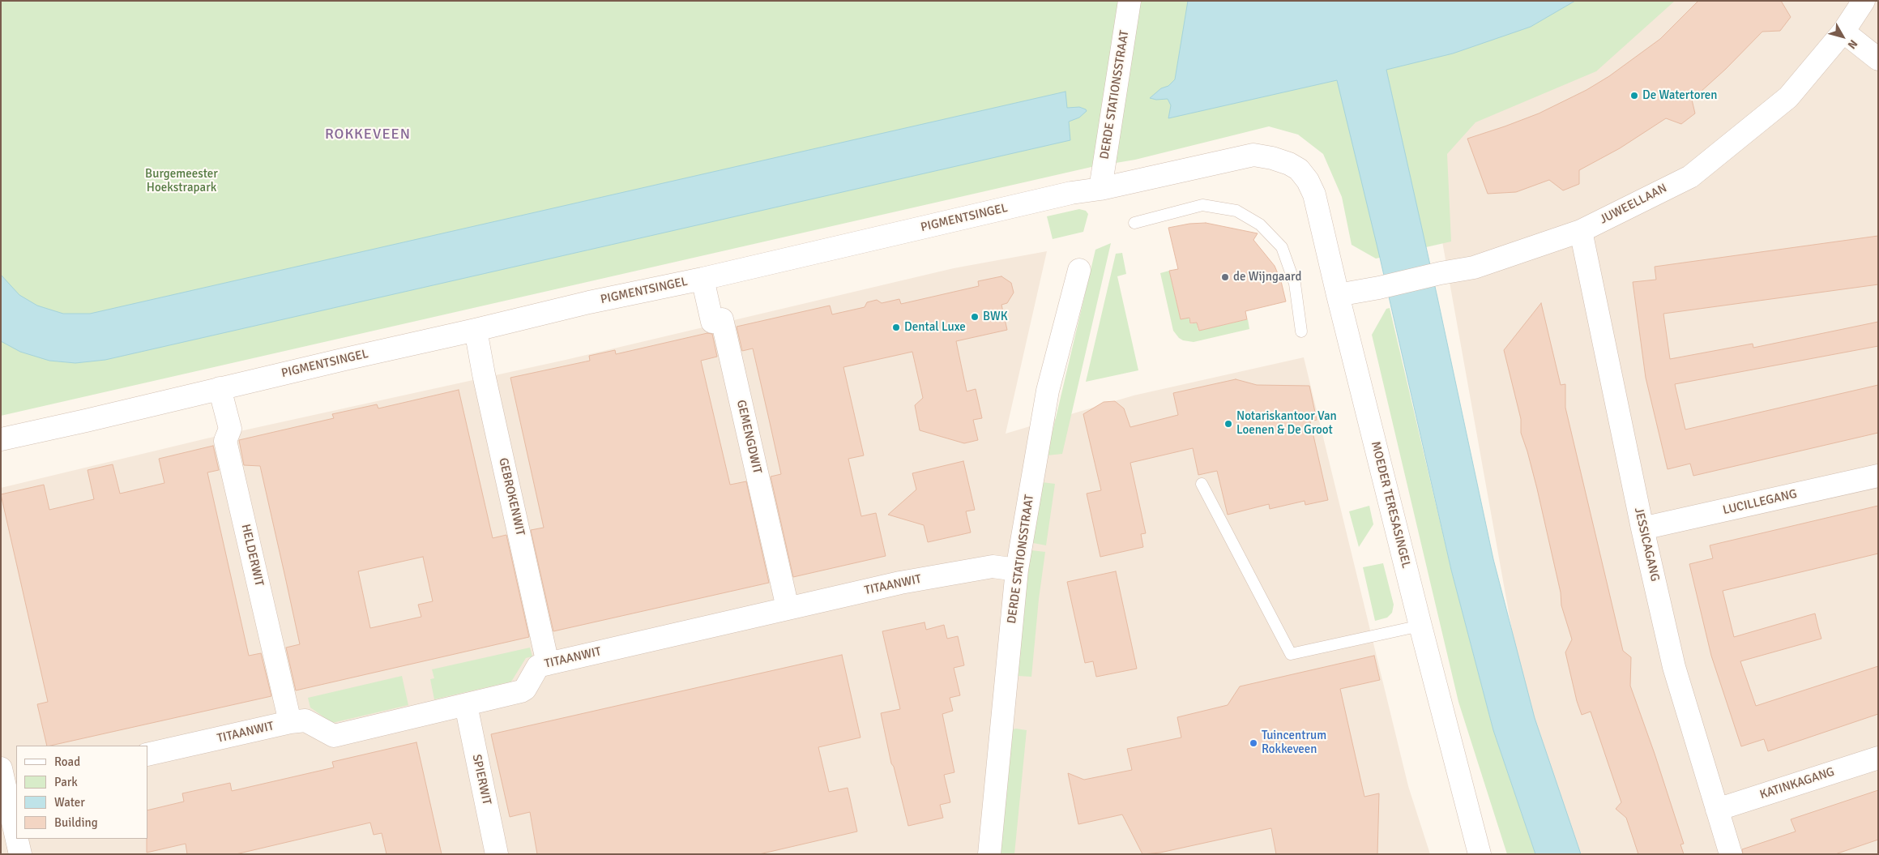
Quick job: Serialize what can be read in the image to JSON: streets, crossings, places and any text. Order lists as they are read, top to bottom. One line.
{"streets":{"street":["DERDE STATIONSSTRAAT","JUWEELLAAN","PIGMENTSINGEL","GEMENGDWIT","GEBROKENWIT","LUCILLEGANG","MOEDER TERESASINGEL","JESSICAGANG","HELDERWIT","TITAANWIT","SPIERWIT","KATINKAGANG"]},"crossings":[["DERDE STATIONSSTRAAT","PIGMENTSINGEL"],["DERDE STATIONSSTRAAT","TITAANWIT"],["JUWEELLAAN","MOEDER TERESASINGEL"],["JUWEELLAAN","JESSICAGANG"],["PIGMENTSINGEL","GEMENGDWIT"],["PIGMENTSINGEL","GEBROKENWIT"],["PIGMENTSINGEL","MOEDER TERESASINGEL"],["PIGMENTSINGEL","HELDERWIT"],["GEMENGDWIT","TITAANWIT"],["GEBROKENWIT","TITAANWIT"],["LUCILLEGANG","JESSICAGANG"],["JESSICAGANG","KATINKAGANG"],["HELDERWIT","TITAANWIT"],["TITAANWIT","SPIERWIT"]],"districts":["ROKKEVEEN"],"parks":["Burgemeester Hoekstrapark"],"places":["De Watertoren","de Wijngaard","BWK","Dental Luxe","Notariskantoor Van Loenen & De Groot","Tuincentrum Rokkeveen"],"legend":["Road","Park","Water","Building"],"north":"bottom right"}
